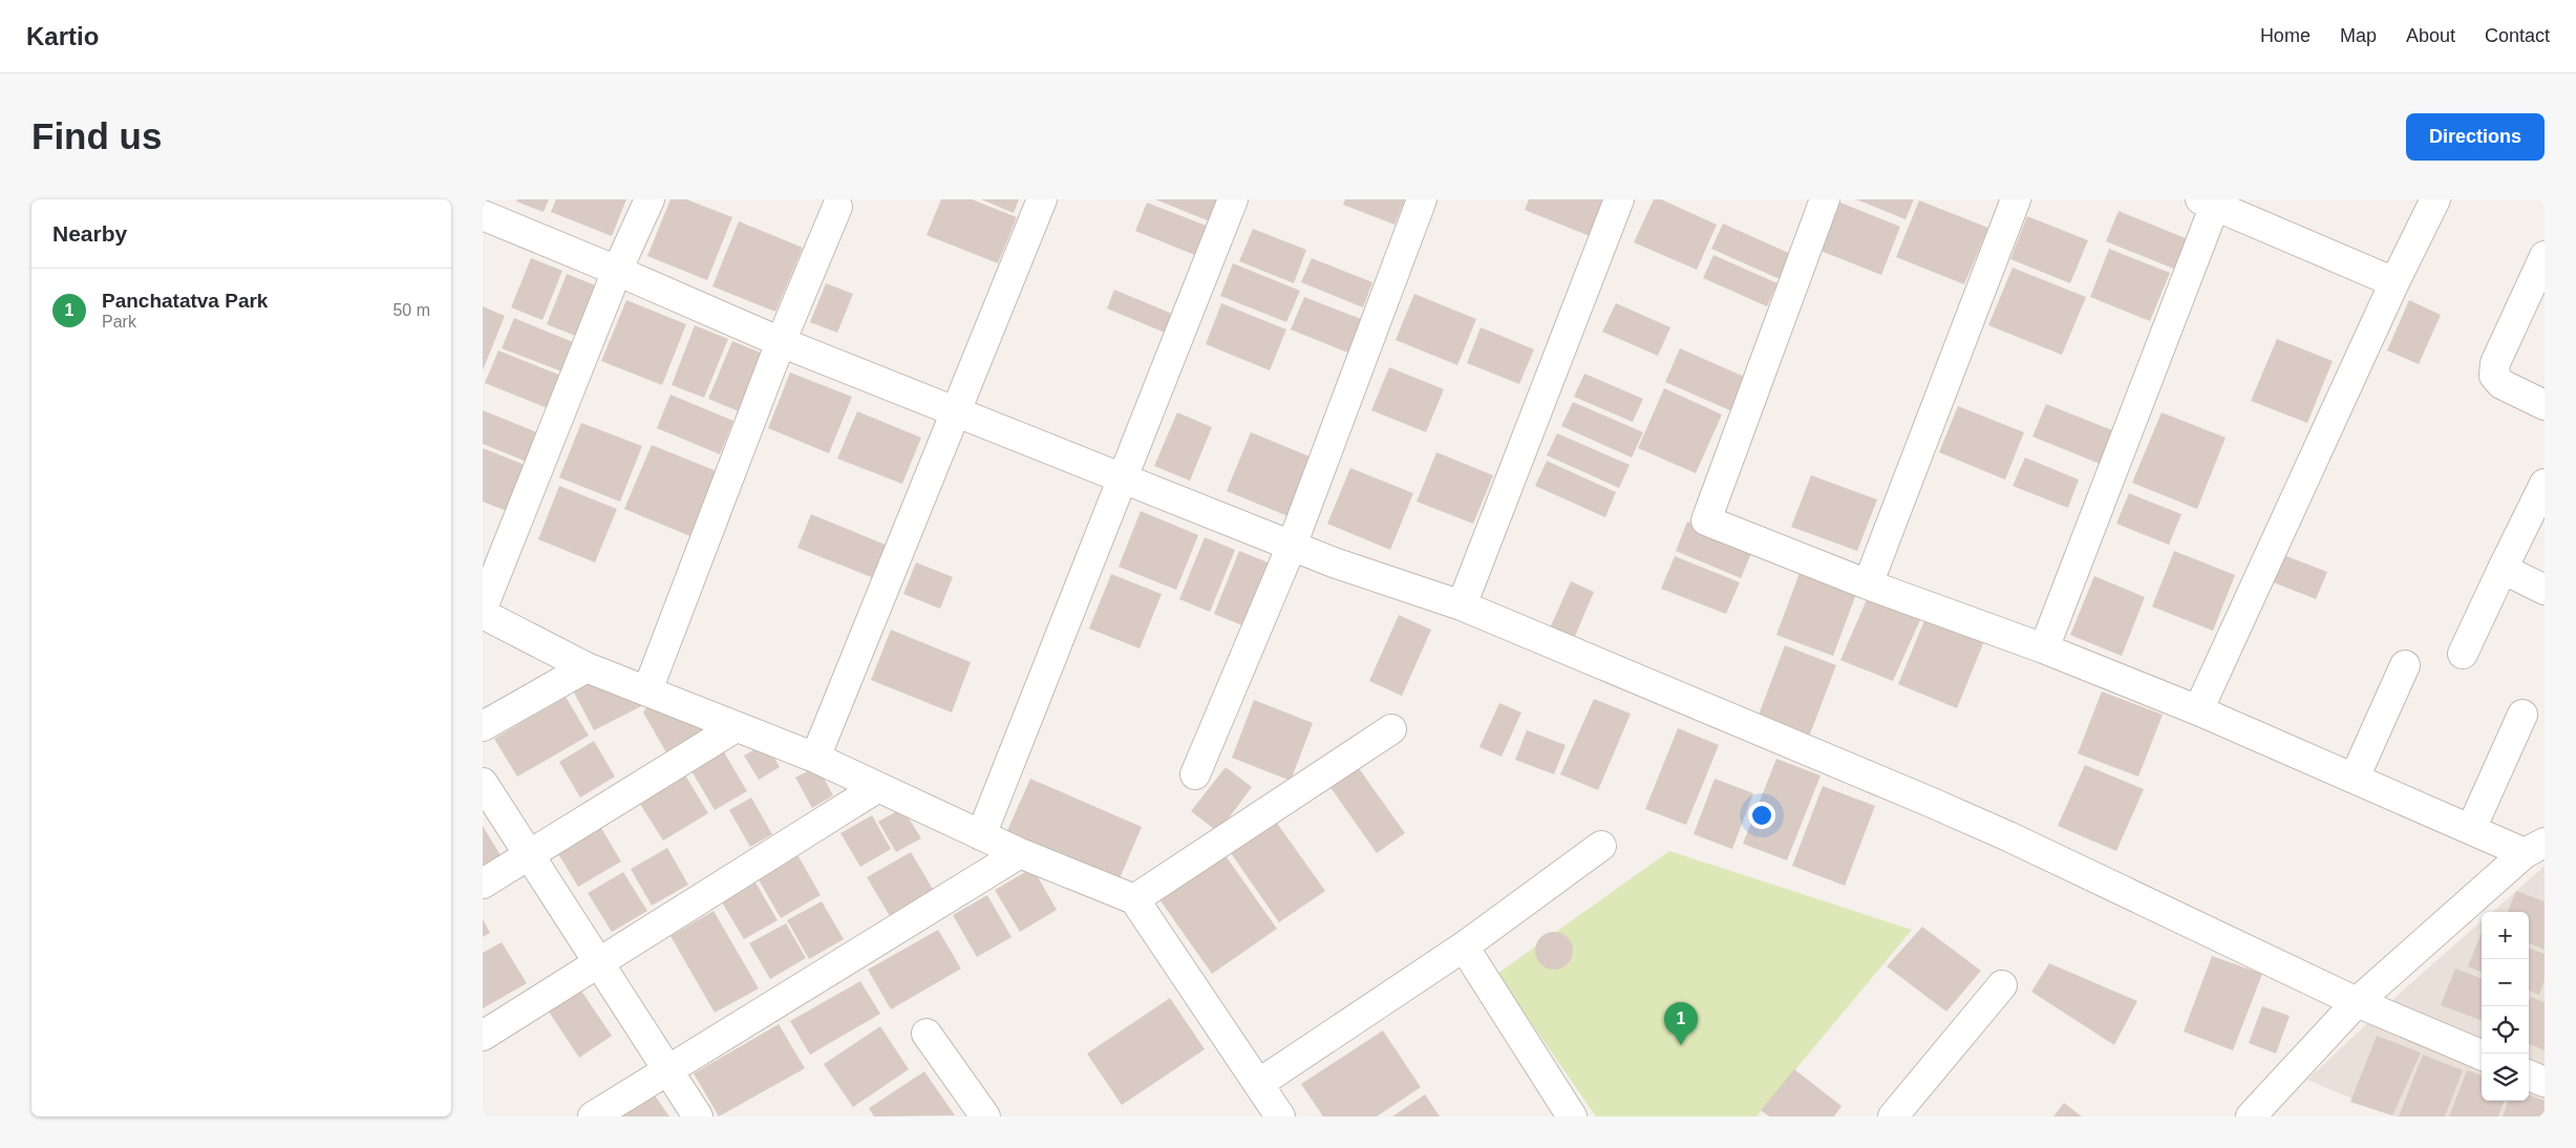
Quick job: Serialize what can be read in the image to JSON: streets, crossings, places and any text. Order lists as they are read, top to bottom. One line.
{"page":{"header":"Kartio","nav":["Home","Map","About","Contact"],"buttons":"Directions","title":"Find us","heading":"Nearby","list":[{"mark":"1","name":"Panchatatva Park","note":"Park","value":"50 m"}],"map_buttons":["+","−"],"pins":"1"}}
